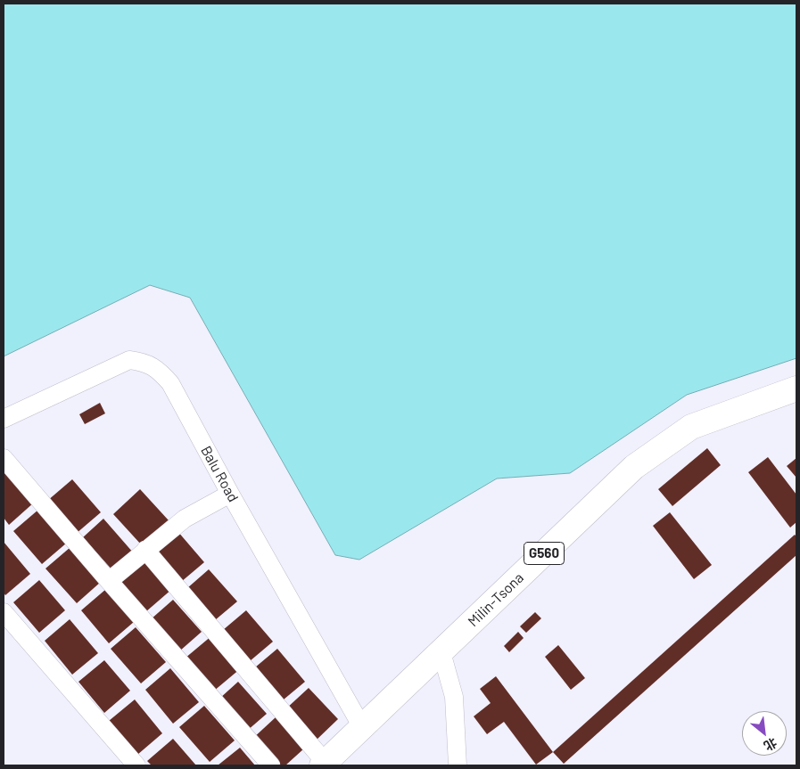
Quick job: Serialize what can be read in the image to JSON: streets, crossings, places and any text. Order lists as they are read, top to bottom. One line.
{"streets":{"highway":["G560","Milin-Tsona"],"street":["Balu Road"]},"crossings":[["Balu Road","Milin-Tsona"]],"north":"bottom right"}
